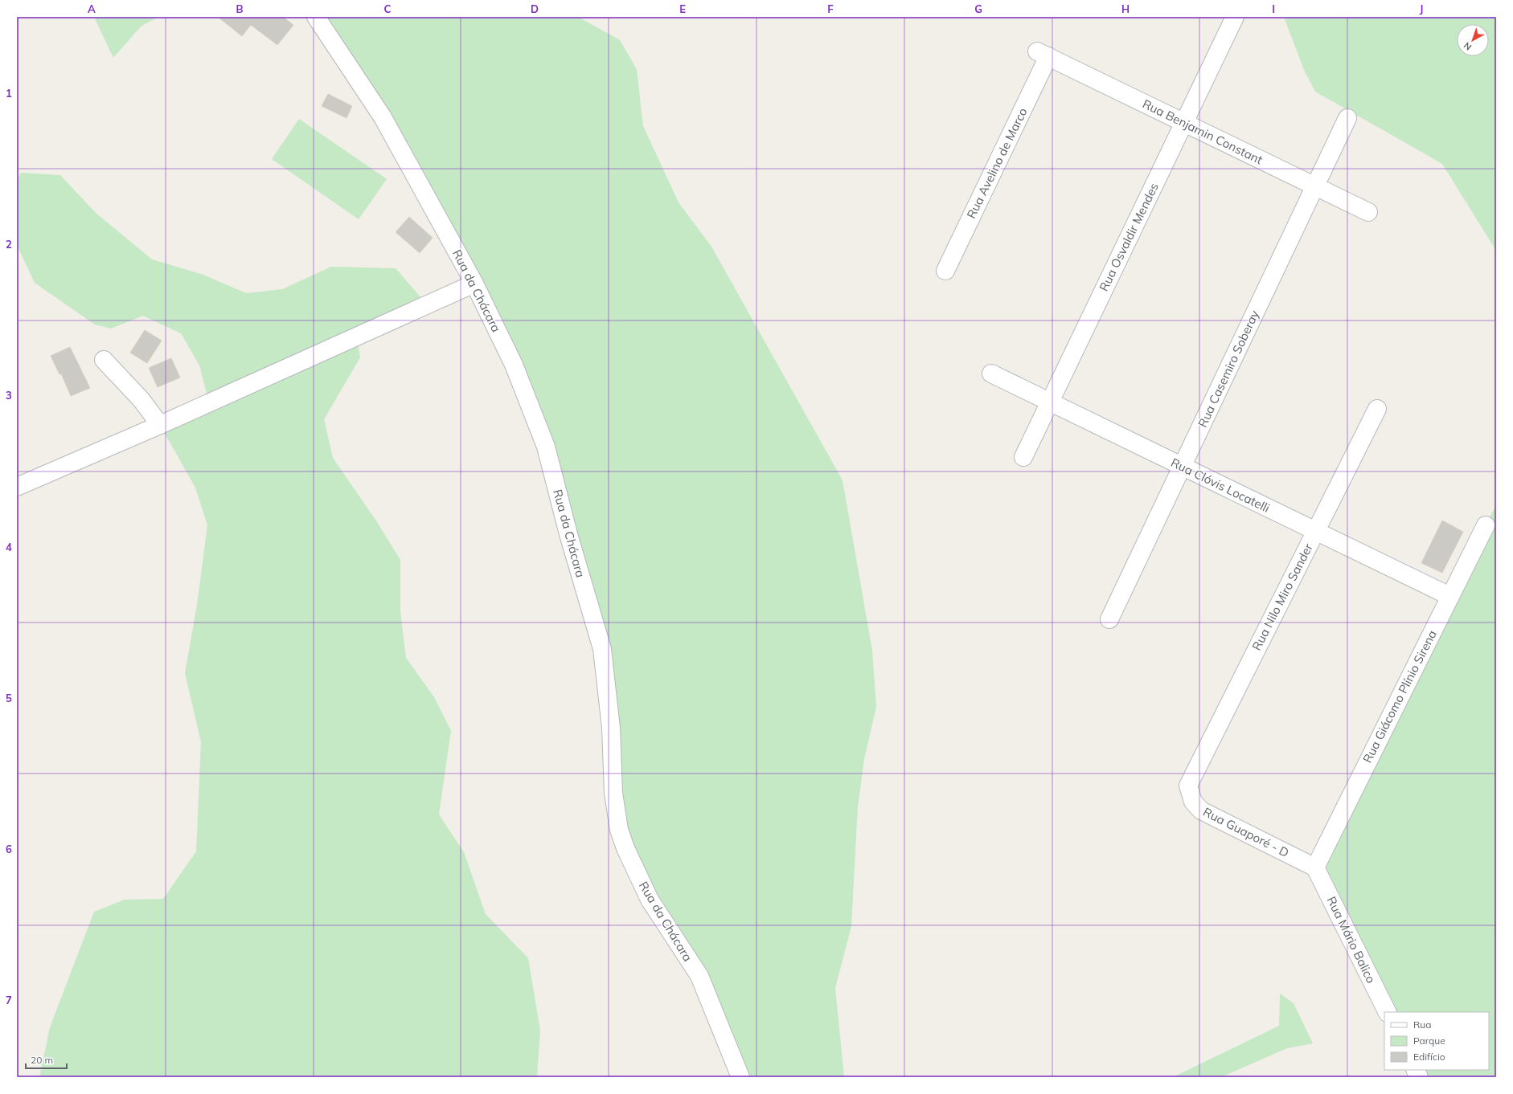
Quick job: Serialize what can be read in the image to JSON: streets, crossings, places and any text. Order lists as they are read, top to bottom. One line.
{"streets":{"street":["Rua Benjamin Constant","Rua Avelino de Marco","Rua Osvaldir Mendes","Rua da Chácara","Rua Casemiro Soberay","Rua Clóvis Locatelli","Rua Nilo Miro Sander","Rua Giácomo Plínio Sirena","Rua Guaporé - D","Rua Mário Balico"]},"crossings":[["Rua Benjamin Constant","Rua Avelino de Marco"],["Rua Benjamin Constant","Rua Osvaldir Mendes"],["Rua Benjamin Constant","Rua Casemiro Soberay"],["Rua Osvaldir Mendes","Rua Clóvis Locatelli"],["Rua Casemiro Soberay","Rua Clóvis Locatelli"],["Rua Clóvis Locatelli","Rua Nilo Miro Sander"],["Rua Clóvis Locatelli","Rua Giácomo Plínio Sirena"],["Rua Nilo Miro Sander","Rua Guaporé - D"],["Rua Giácomo Plínio Sirena","Rua Guaporé - D"],["Rua Giácomo Plínio Sirena","Rua Mário Balico"],["Rua Guaporé - D","Rua Mário Balico"]],"legend":["Rua","Parque","Edifício"],"scale_bar":"20 m","north":"bottom left","grid":{"columns":["A","B","C","D","E","F","G","H","I","J"],"rows":["1","2","3","4","5","6","7"]}}
